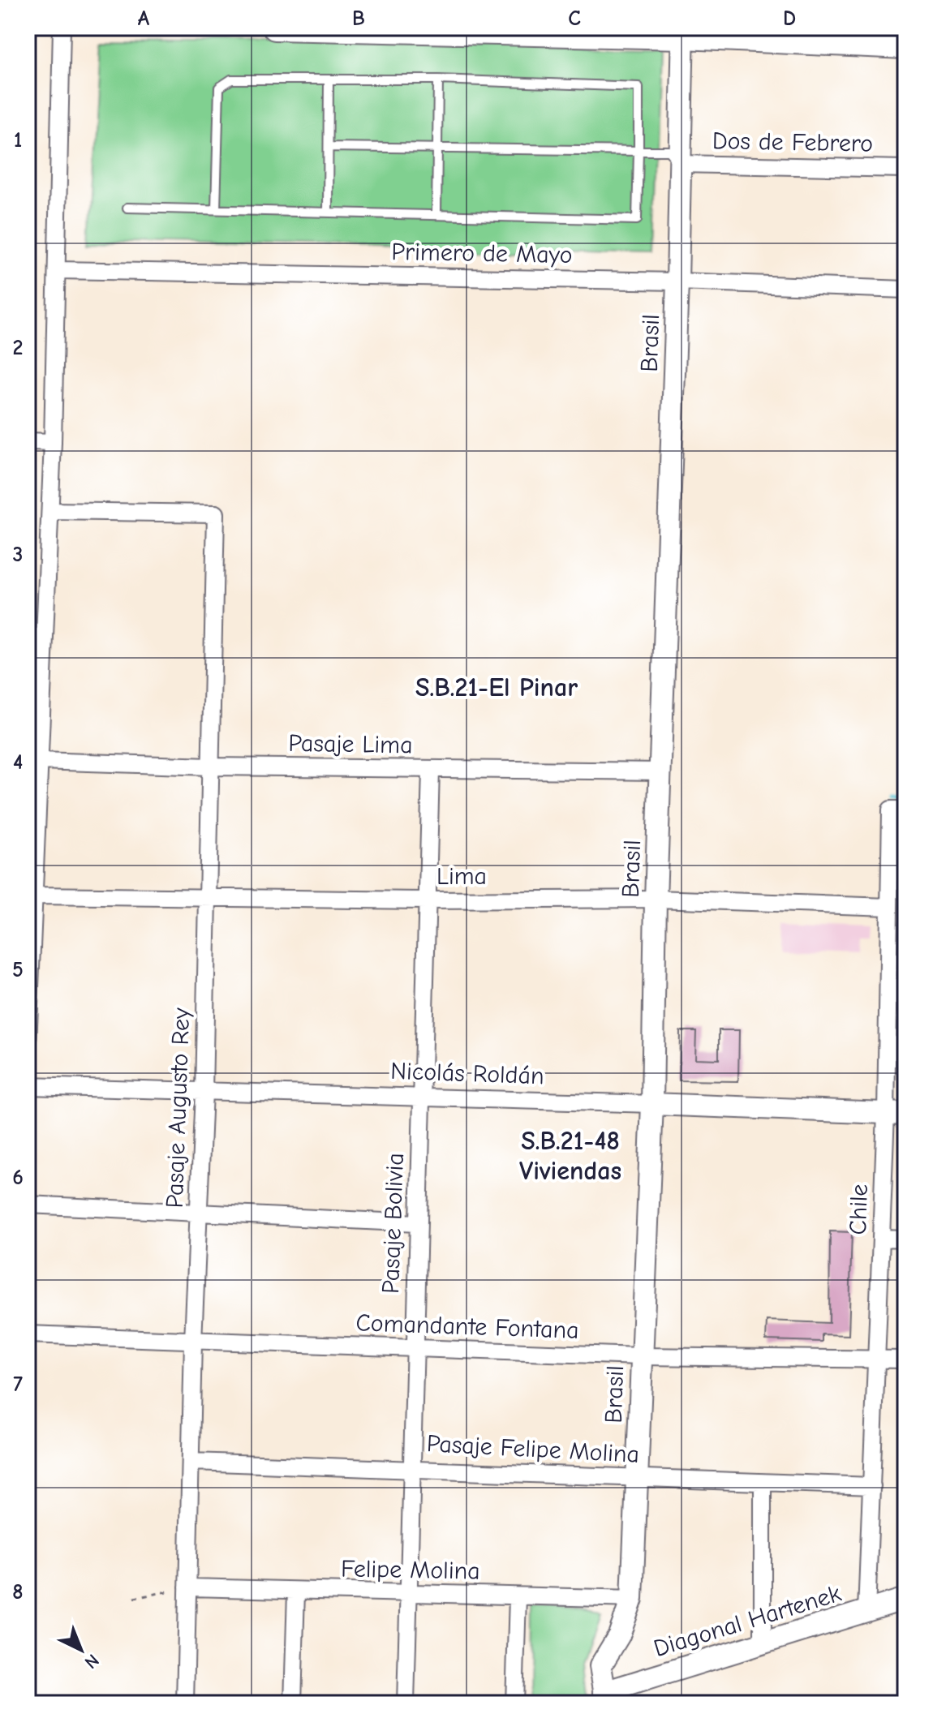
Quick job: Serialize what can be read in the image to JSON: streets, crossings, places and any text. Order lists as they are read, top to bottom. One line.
{"streets":{"street":["Dos de Febrero","Primero de Mayo","Brasil","Pasaje Lima","Lima","Nicolás Roldán","Pasaje Augusto Rey","Chile","Pasaje Bolivia","Comandante Fontana","Pasaje Felipe Molina","Felipe Molina","Diagonal Hartenek"]},"crossings":[["Dos de Febrero","Brasil"],["Primero de Mayo","Brasil"],["Brasil","Pasaje Lima"],["Brasil","Lima"],["Brasil","Nicolás Roldán"],["Brasil","Comandante Fontana"],["Brasil","Pasaje Felipe Molina"],["Brasil","Felipe Molina"],["Brasil","Diagonal Hartenek"],["Pasaje Lima","Pasaje Augusto Rey"],["Pasaje Lima","Pasaje Bolivia"],["Lima","Pasaje Augusto Rey"],["Lima","Chile"],["Lima","Pasaje Bolivia"],["Nicolás Roldán","Pasaje Augusto Rey"],["Nicolás Roldán","Chile"],["Nicolás Roldán","Pasaje Bolivia"],["Pasaje Augusto Rey","Comandante Fontana"],["Pasaje Augusto Rey","Pasaje Felipe Molina"],["Pasaje Augusto Rey","Felipe Molina"],["Chile","Comandante Fontana"],["Chile","Pasaje Felipe Molina"],["Chile","Diagonal Hartenek"],["Pasaje Bolivia","Comandante Fontana"],["Pasaje Bolivia","Pasaje Felipe Molina"],["Pasaje Bolivia","Felipe Molina"]],"districts":["S.B.21-El Pinar","S.B.21-48 Viviendas"],"north":"bottom right","grid":{"columns":["A","B","C","D"],"rows":["1","2","3","4","5","6","7","8"]}}
